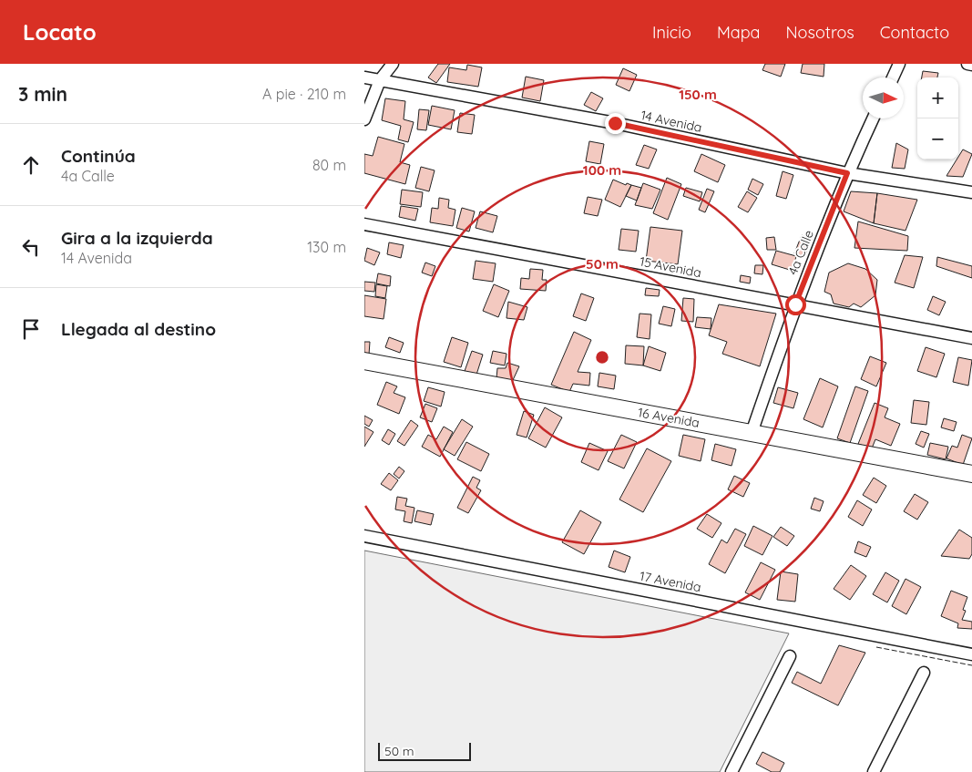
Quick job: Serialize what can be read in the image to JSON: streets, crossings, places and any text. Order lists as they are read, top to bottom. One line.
{"streets":{"main road":["16 Avenida"],"street":["14 Avenida","4a Calle","15 Avenida","17 Avenida"]},"crossings":[["14 Avenida","4a Calle"],["4a Calle","15 Avenida"],["4a Calle","16 Avenida"]],"scale_bar":"50 m","north":"right","page":{"header":"Locato","nav":["Inicio","Mapa","Nosotros","Contacto"],"heading":["3 min","A pie · 210 m"],"map_buttons":["+","−"],"list":[["Continúa","4a Calle","80 m"],["Gira a la izquierda","14 Avenida","130 m"],"Llegada al destino"],"scale":"50 m"},"rings":["150 m","100 m","50 m"]}
